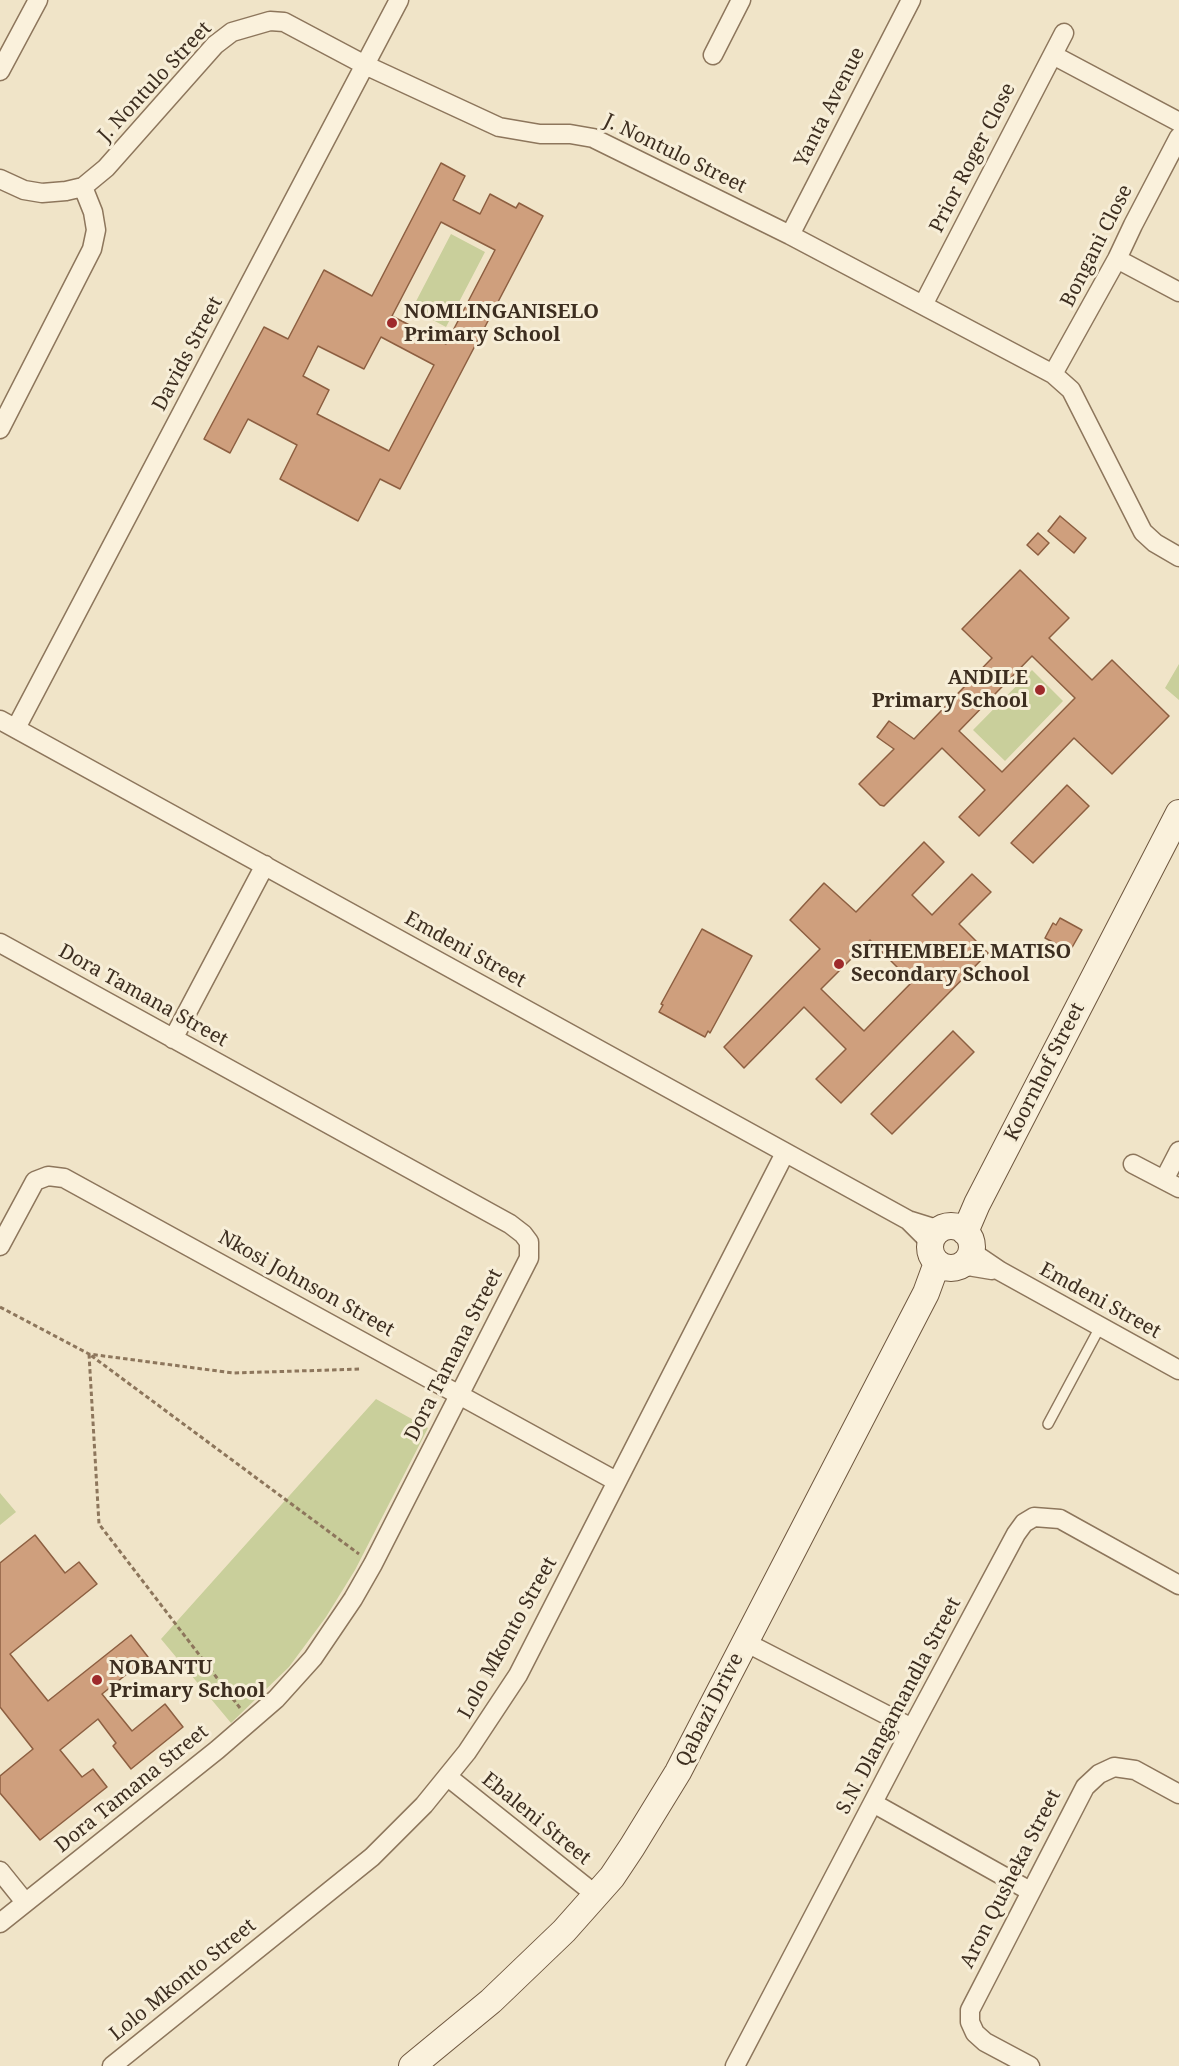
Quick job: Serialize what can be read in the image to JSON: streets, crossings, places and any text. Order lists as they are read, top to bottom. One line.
{"streets":{"street":["J. Nontulo Street","Yanta Avenue","Prior Roger Close","Bongani Close","Davids Street","Emdeni Street","Dora Tamana Street","Koornhof Street","Nkosi Johnson Street","Lolo Mkonto Street","S.N. Dlangamandla Street","Qabazi Drive","Ebaleni Street","Aron Qusheka Street"]},"crossings":[["J. Nontulo Street","Yanta Avenue"],["J. Nontulo Street","Prior Roger Close"],["J. Nontulo Street","Bongani Close"],["J. Nontulo Street","Davids Street"],["Davids Street","Emdeni Street"],["Emdeni Street","Koornhof Street"],["Emdeni Street","Lolo Mkonto Street"],["Emdeni Street","Qabazi Drive"],["Dora Tamana Street","Nkosi Johnson Street"],["Koornhof Street","Qabazi Drive"],["Nkosi Johnson Street","Lolo Mkonto Street"],["Lolo Mkonto Street","Ebaleni Street"],["Qabazi Drive","Ebaleni Street"]],"places":["NOMLINGANISELO Primary School","ANDILE Primary School","SITHEMBELE MATISO Secondary School","NOBANTU Primary School"]}
